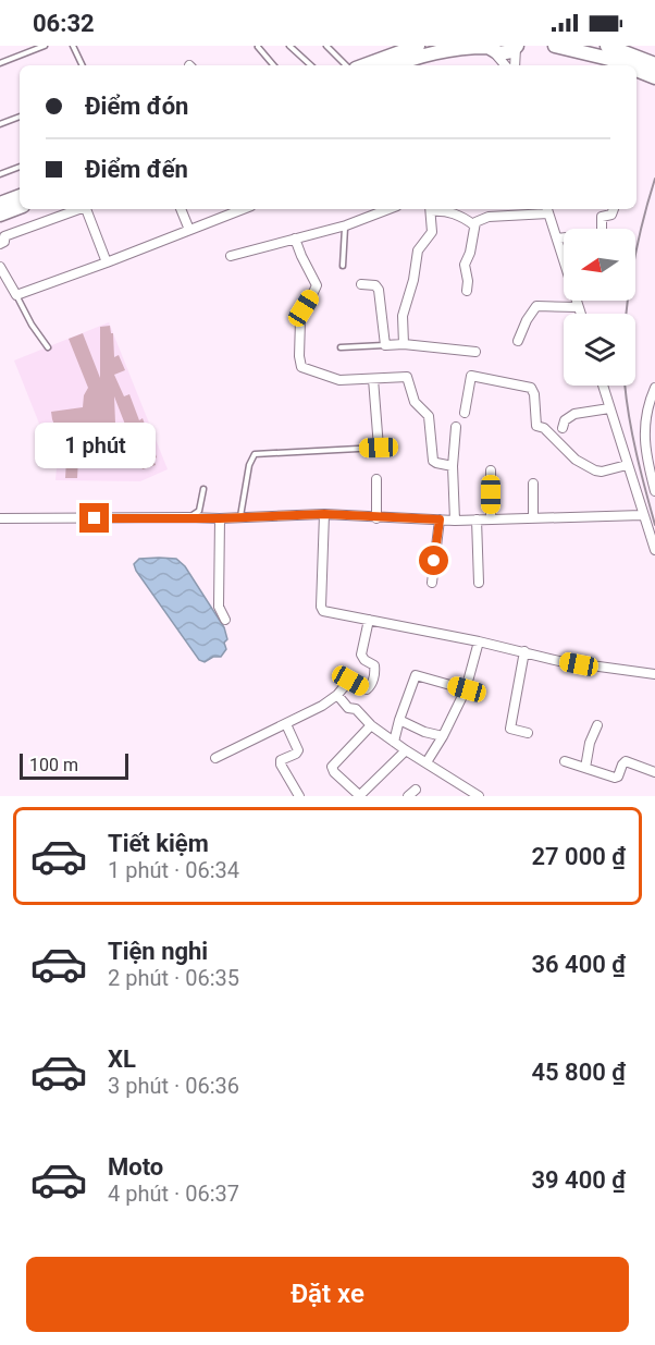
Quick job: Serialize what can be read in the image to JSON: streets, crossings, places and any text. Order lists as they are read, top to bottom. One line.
{"scale_bar":"100 m","north":"left","page":{"status":"06:32","banner":["Điểm đón","Điểm đến"],"bubble":"1 phút","scale":"100 m","list":[{"name":"Tiết kiệm","note":"1 phút · 06:34","value":"27 000 ₫"},{"name":"Tiện nghi","note":"2 phút · 06:35","value":"36 400 ₫"},{"name":"XL","note":"3 phút · 06:36","value":"45 800 ₫"},{"name":"Moto","note":"4 phút · 06:37","value":"39 400 ₫"}],"buttons":"Đặt xe"}}
